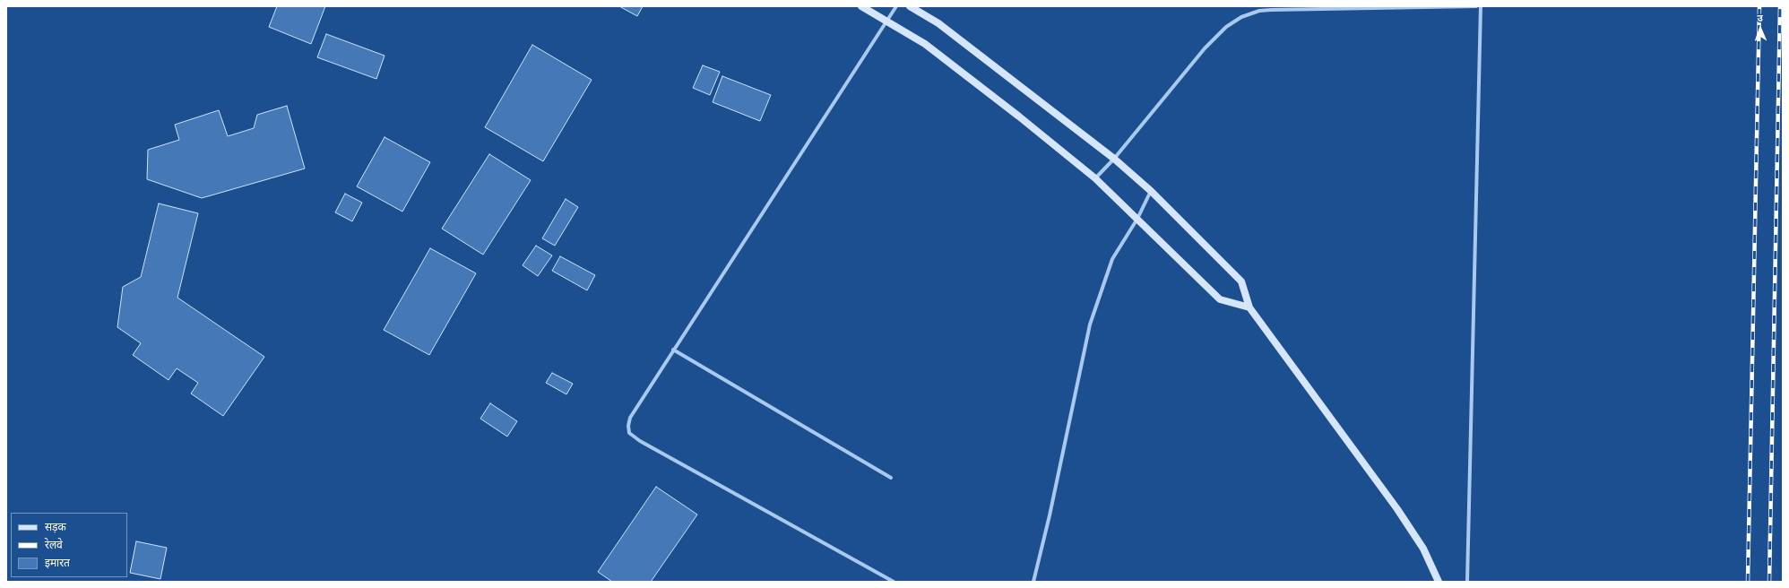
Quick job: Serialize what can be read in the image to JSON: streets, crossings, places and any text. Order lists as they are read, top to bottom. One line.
{"legend":["सड़क","रेलवे","इमारत"],"north":"top"}
